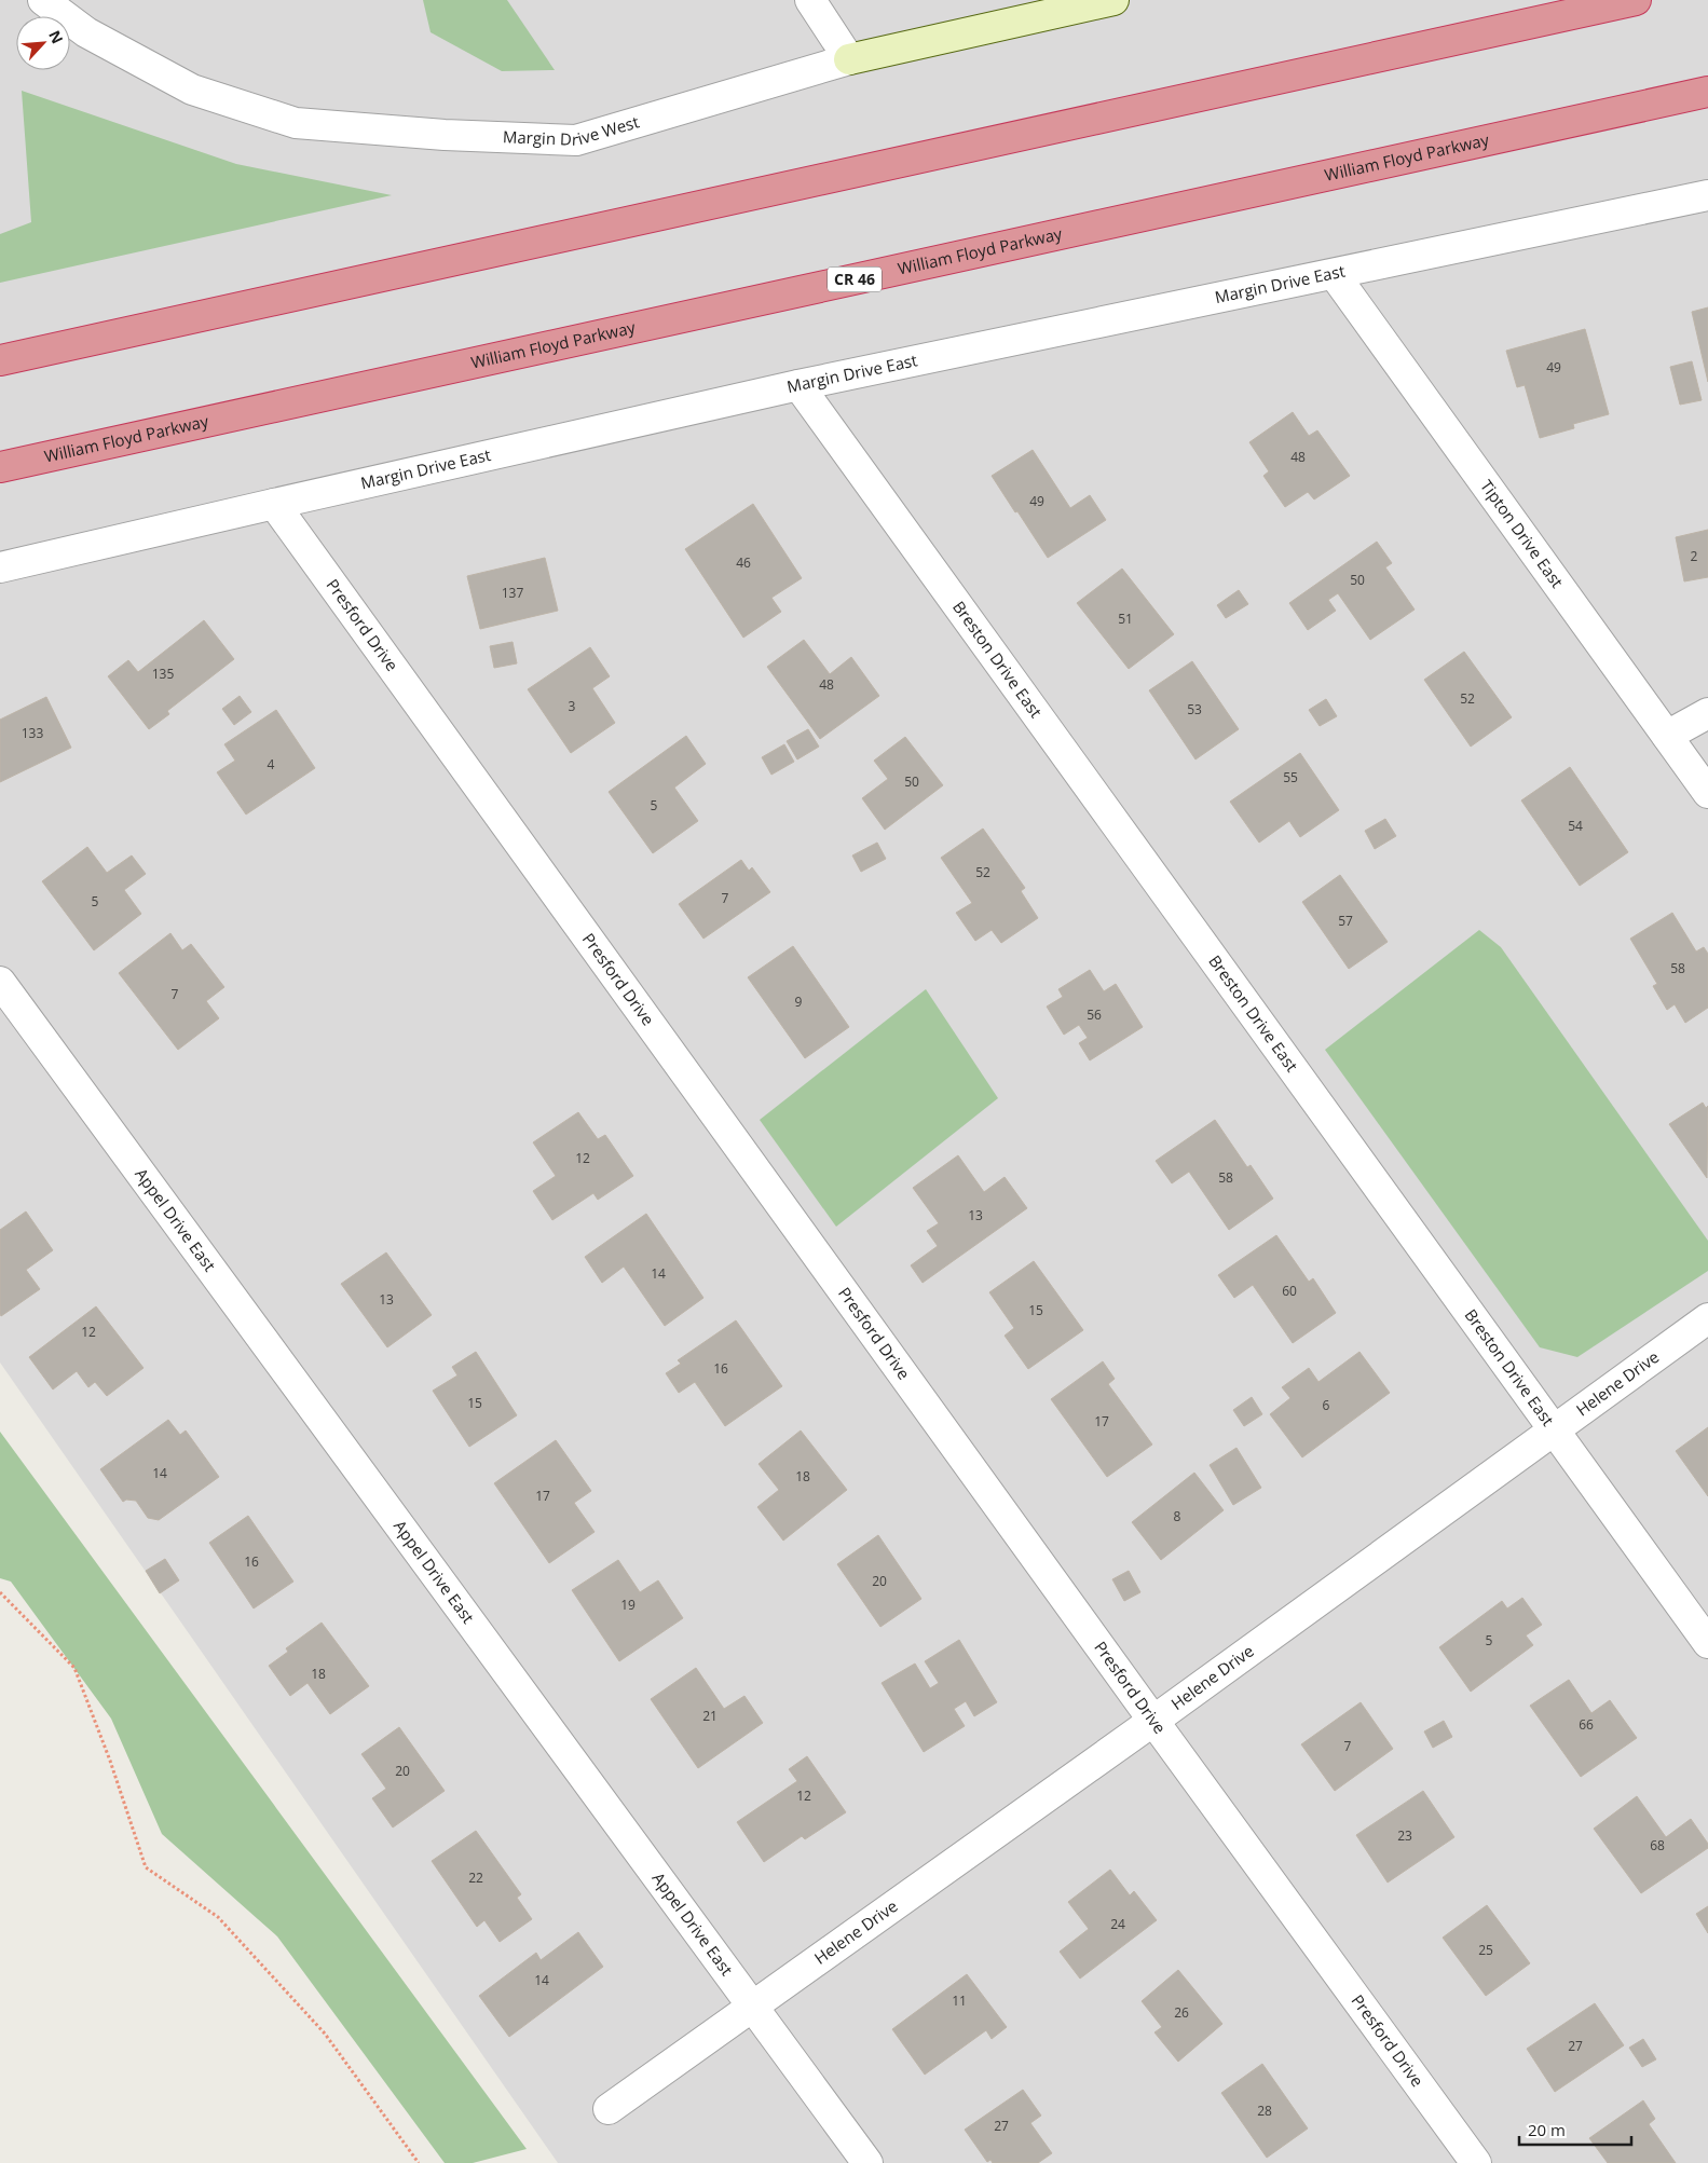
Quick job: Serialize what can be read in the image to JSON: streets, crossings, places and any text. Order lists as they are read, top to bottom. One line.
{"streets":{"highway":["William Floyd Parkway","CR 46"],"street":["Margin Drive West","Margin Drive East","Tipton Drive East","Presford Drive","Breston Drive East","Appel Drive East","Helene Drive"]},"crossings":[["Margin Drive East","Tipton Drive East"],["Margin Drive East","Presford Drive"],["Margin Drive East","Breston Drive East"],["Presford Drive","Helene Drive"],["Breston Drive East","Helene Drive"],["Appel Drive East","Helene Drive"]],"house_numbers":["49","48","49","2","46","50","137","51","135","48","52","3","53","133","4","55","50","5","54","52","7","5","57","58","7","9","56","12","58","13","14","60","13","15","12","16","15","6","17","14","18","17","8","16","20","19","5","18","21","66","7","20","12","23","68","22","24","25","14","11","26","27","28","27"],"scale_bar":"20 m","north":"top right"}
